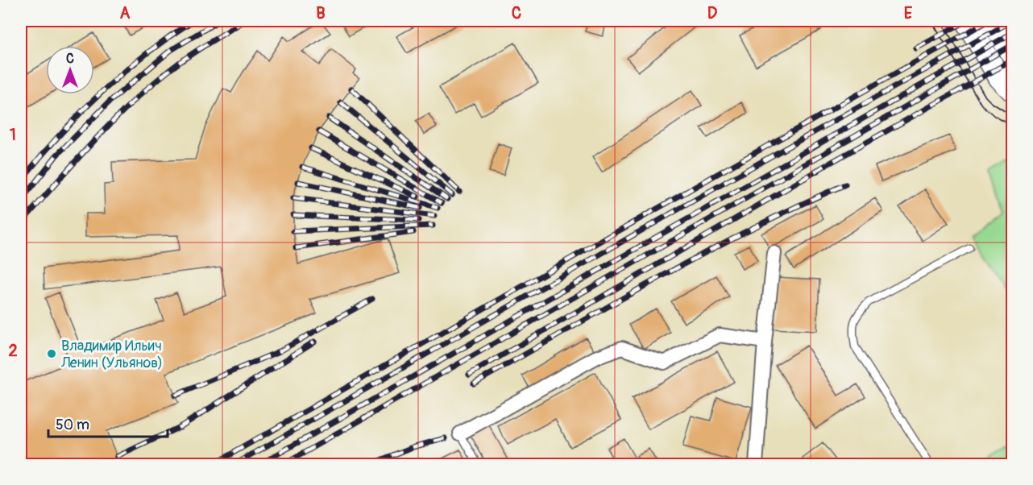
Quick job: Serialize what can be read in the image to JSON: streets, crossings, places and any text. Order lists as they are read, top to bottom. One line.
{"places":["Владимир Ильич Ленин (Ульянов)"],"scale_bar":"50 m","north":"top","grid":{"columns":["A","B","C","D","E"],"rows":["1","2"]}}
